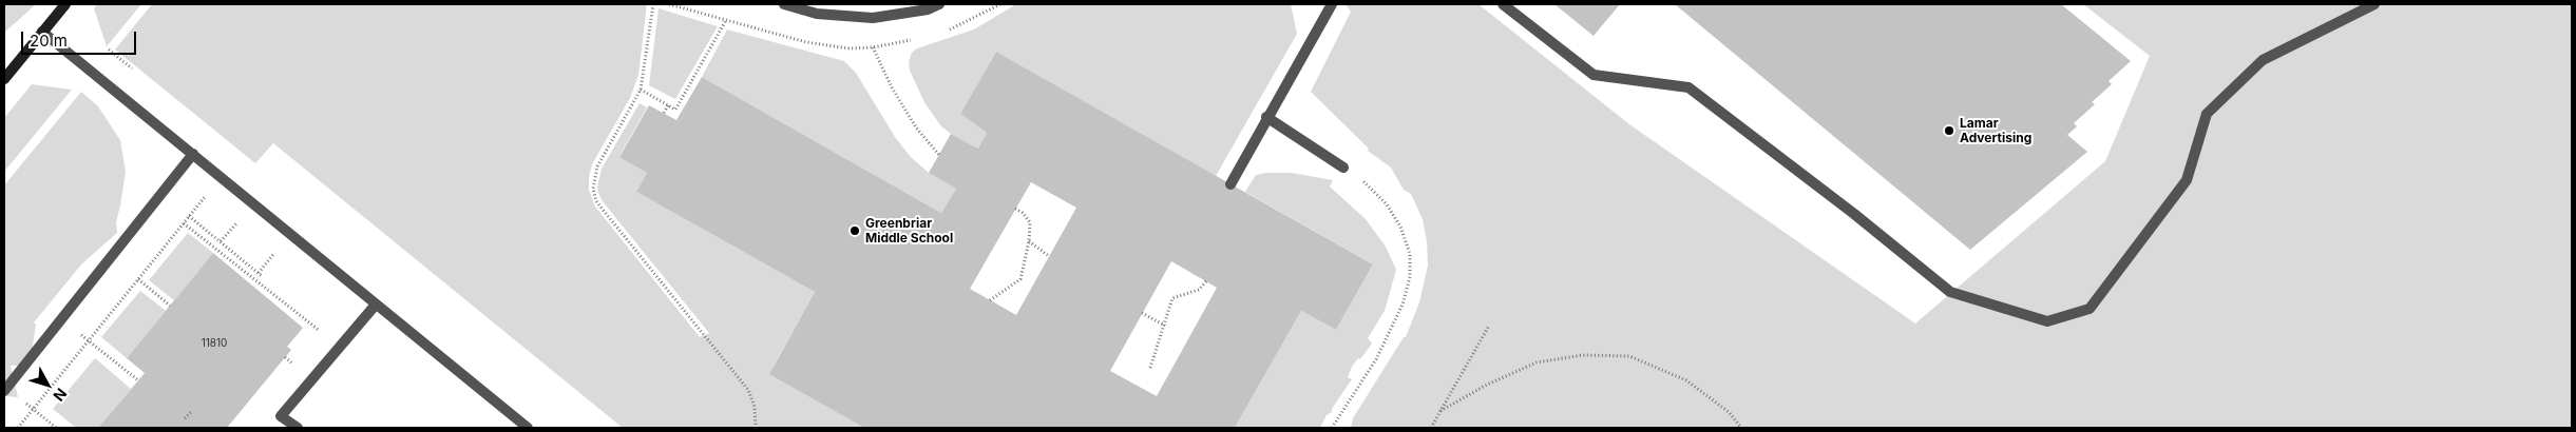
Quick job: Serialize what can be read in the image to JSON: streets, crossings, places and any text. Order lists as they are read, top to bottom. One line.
{"places":["Lamar Advertising","Greenbriar Middle School"],"house_numbers":["11810"],"scale_bar":"20 m","north":"bottom right"}
